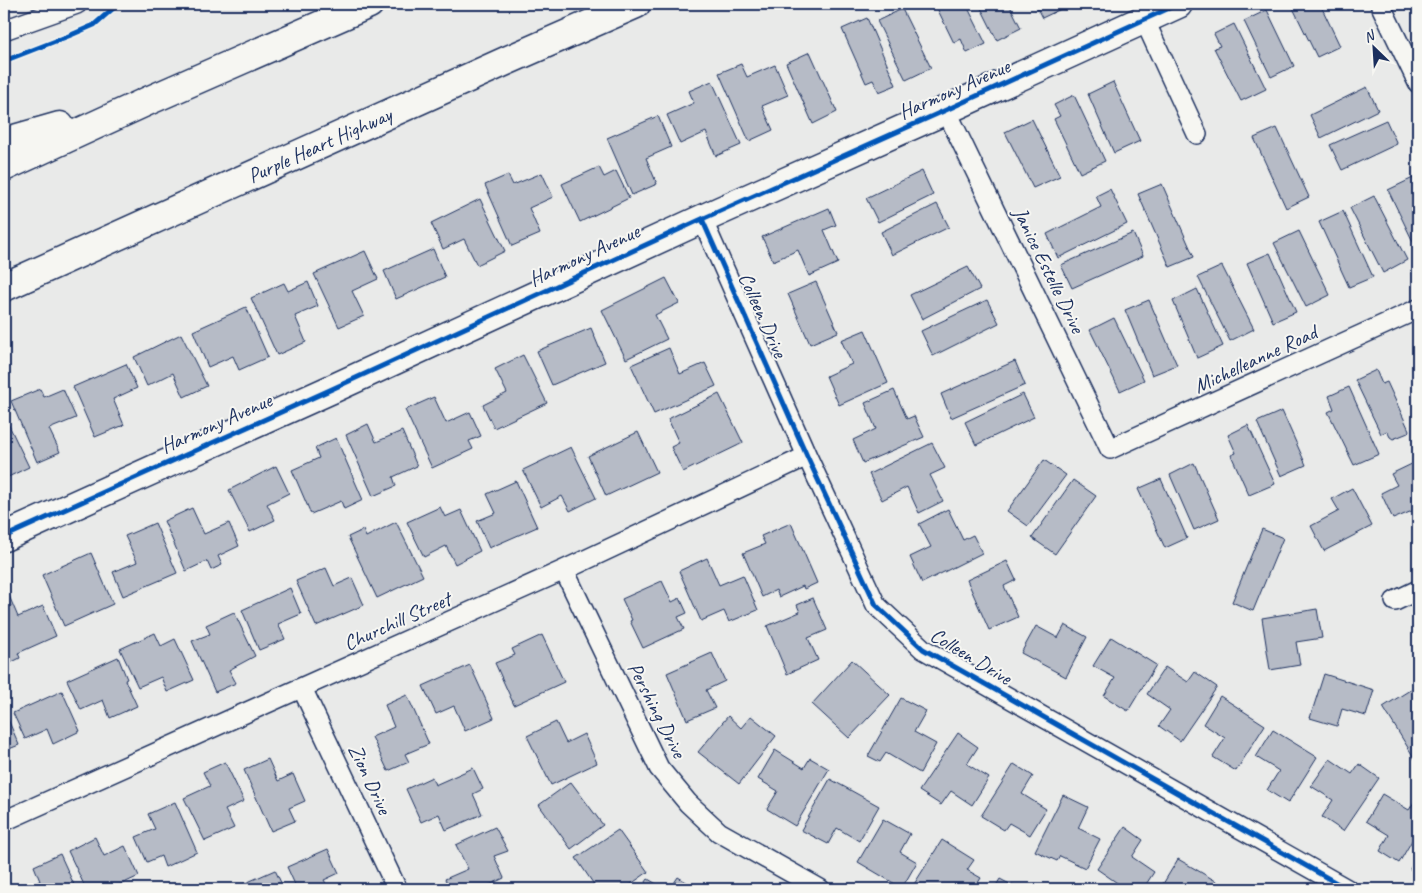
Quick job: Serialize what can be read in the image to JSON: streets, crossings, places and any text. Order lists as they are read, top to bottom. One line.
{"streets":{"main road":["Harmony Avenue","Purple Heart Highway"],"street":["Janice Estelle Drive","Colleen Drive","Michelleanne Road","Churchill Street","Pershing Drive","Zion Drive"]},"crossings":[["Harmony Avenue","Janice Estelle Drive"],["Harmony Avenue","Colleen Drive"],["Janice Estelle Drive","Michelleanne Road"],["Colleen Drive","Churchill Street"],["Churchill Street","Pershing Drive"],["Churchill Street","Zion Drive"]],"north":"top left"}
